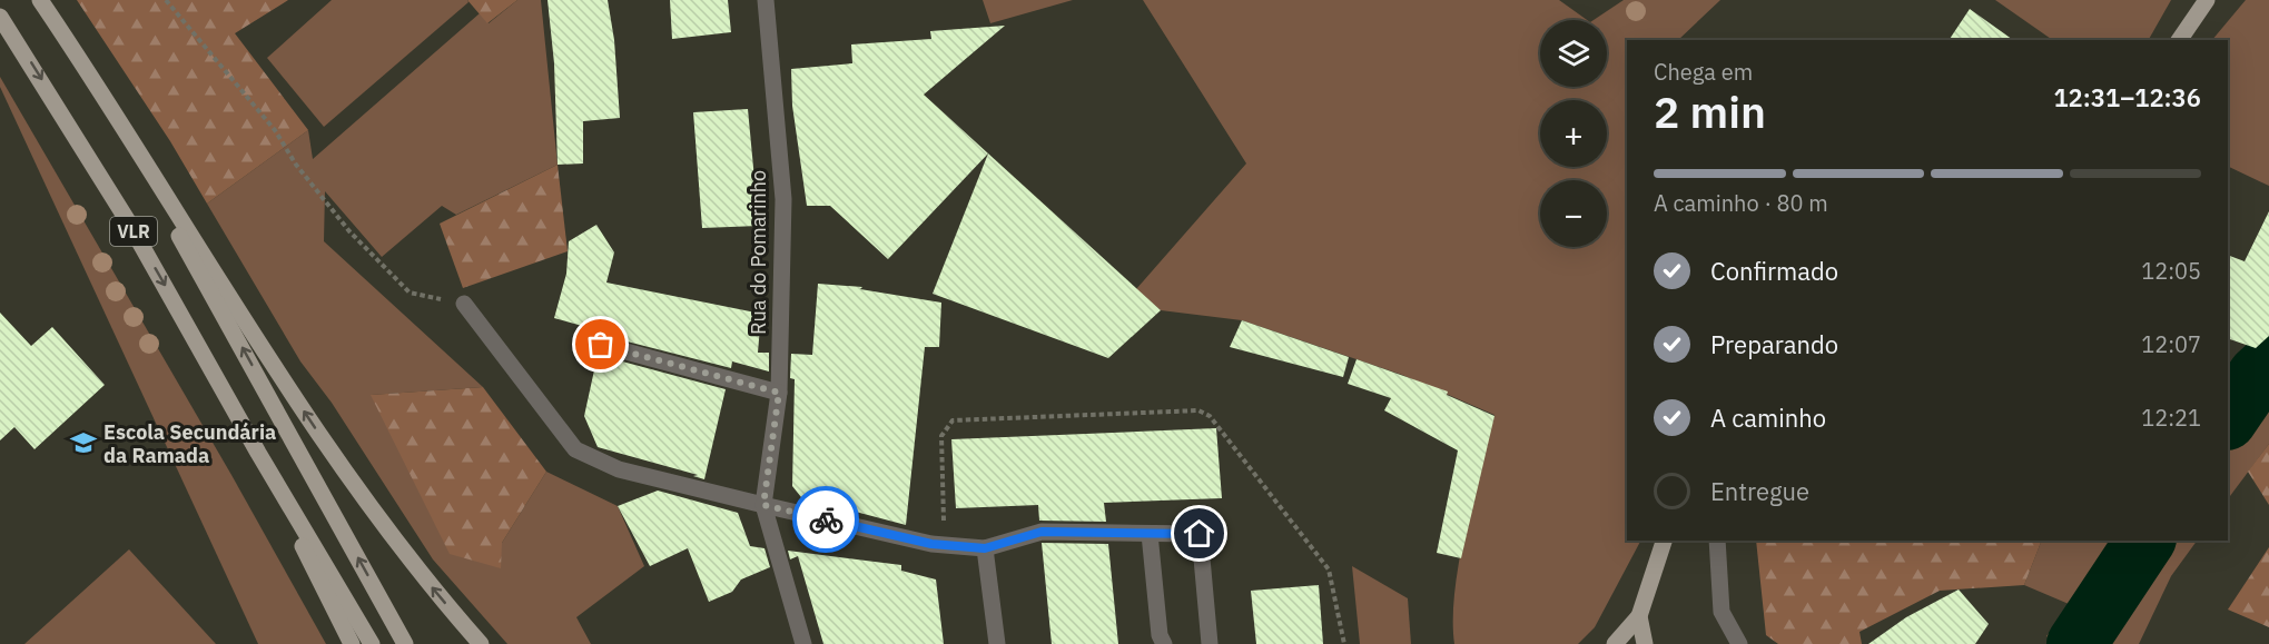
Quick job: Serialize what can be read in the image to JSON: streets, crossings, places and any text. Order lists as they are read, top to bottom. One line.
{"streets":{"main road":["VLR"],"street":["Rua do Pomarinho"]},"places":{"school or university":["Escola Secundária da Ramada"]},"page":{"map_buttons":["+","−"],"heading":["2 min","Chega em","12:31–12:36"],"bar":"A caminho · 80 m","list":[["Confirmado","12:05"],["Preparando","12:07"],["A caminho","12:21"],"Entregue"]}}
